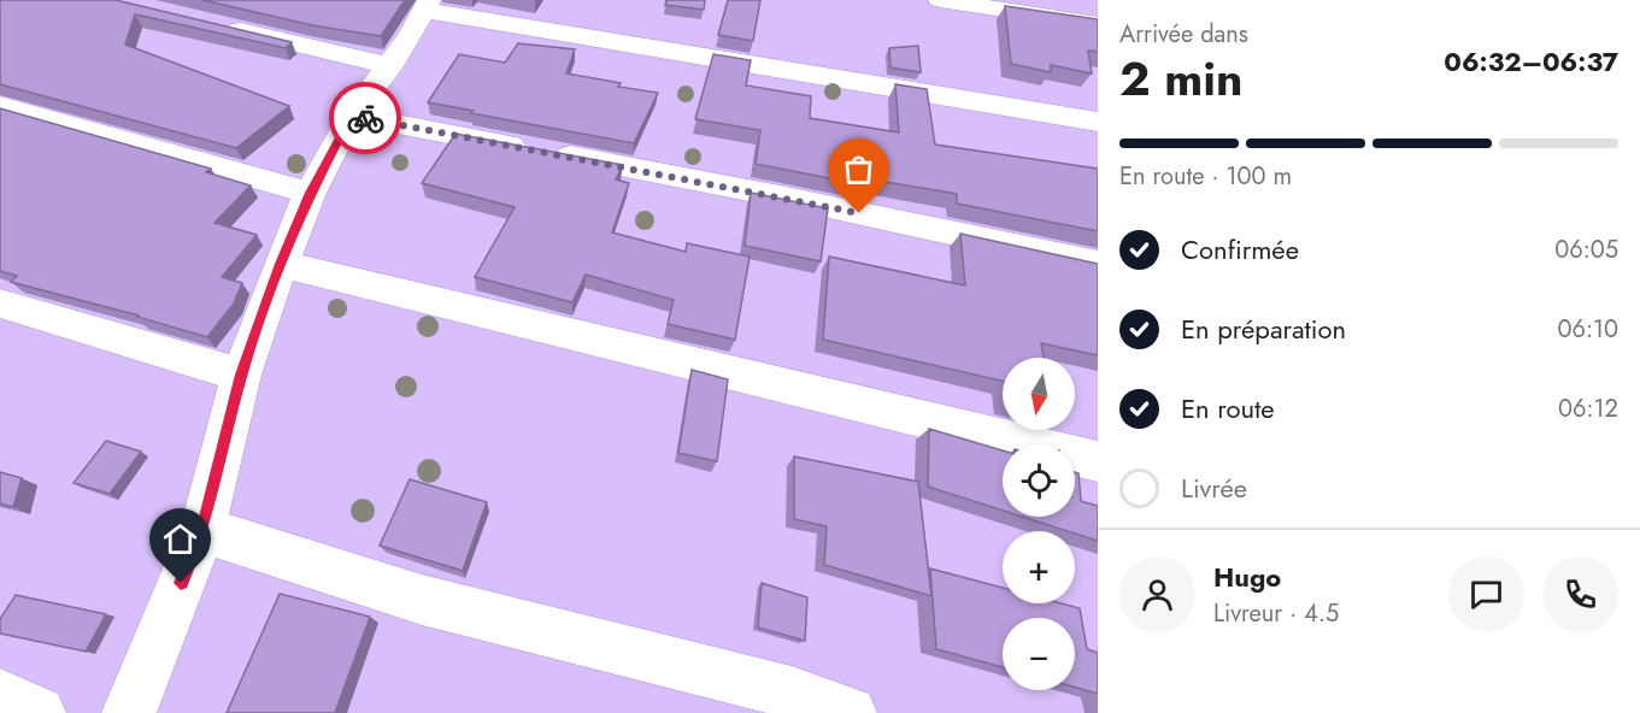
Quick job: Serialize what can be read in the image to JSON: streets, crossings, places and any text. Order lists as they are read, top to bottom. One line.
{"north":"bottom","page":{"heading":["2 min","Arrivée dans","06:32–06:37"],"panel":["Hugo","Livreur · 4.5"],"bar":"En route · 100 m","list":[["Confirmée","06:05"],["En préparation","06:10"],["En route","06:12"],"Livrée"],"map_buttons":["+","−"]}}
